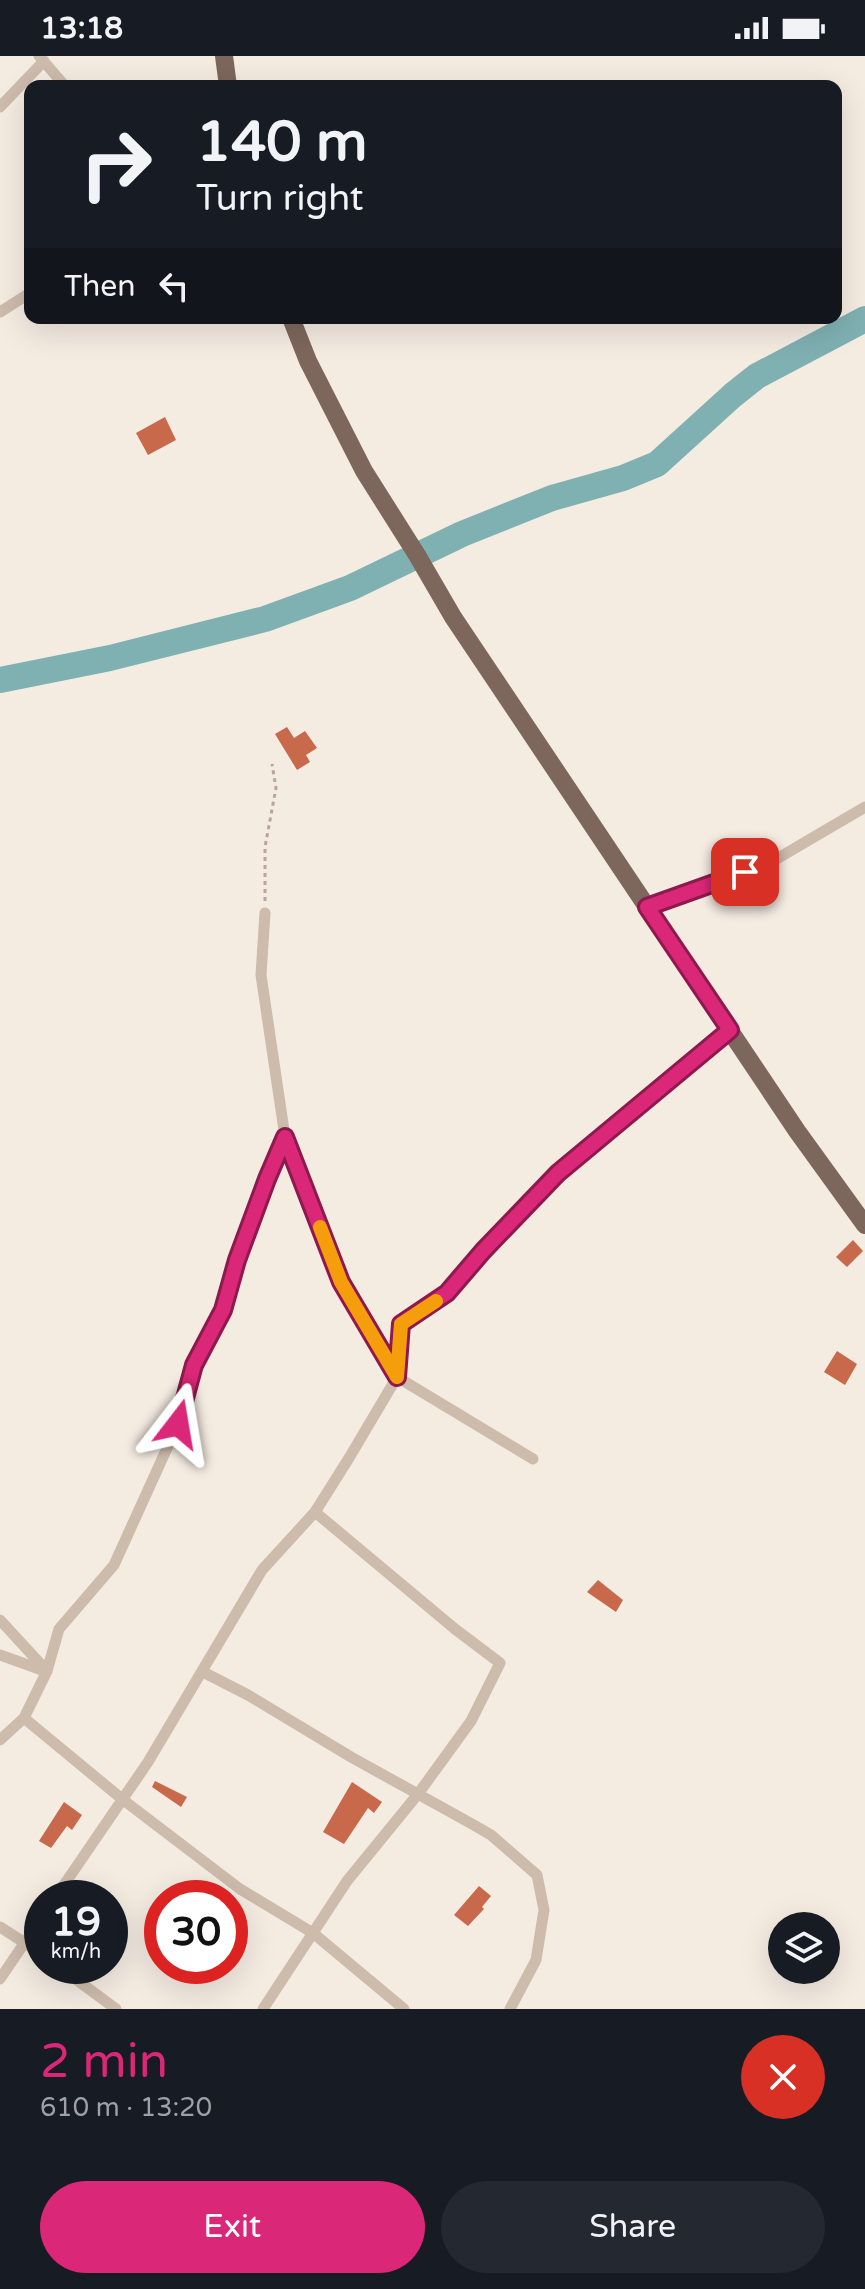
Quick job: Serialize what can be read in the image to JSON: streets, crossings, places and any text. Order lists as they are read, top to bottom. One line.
{"page":{"status":"13:18","turn":["140 m","Turn right"],"then":"Then","speed":"19 km/h","limit":"30","heading":["2 min","610 m · 13:20"],"buttons":["Exit","Share"]}}
